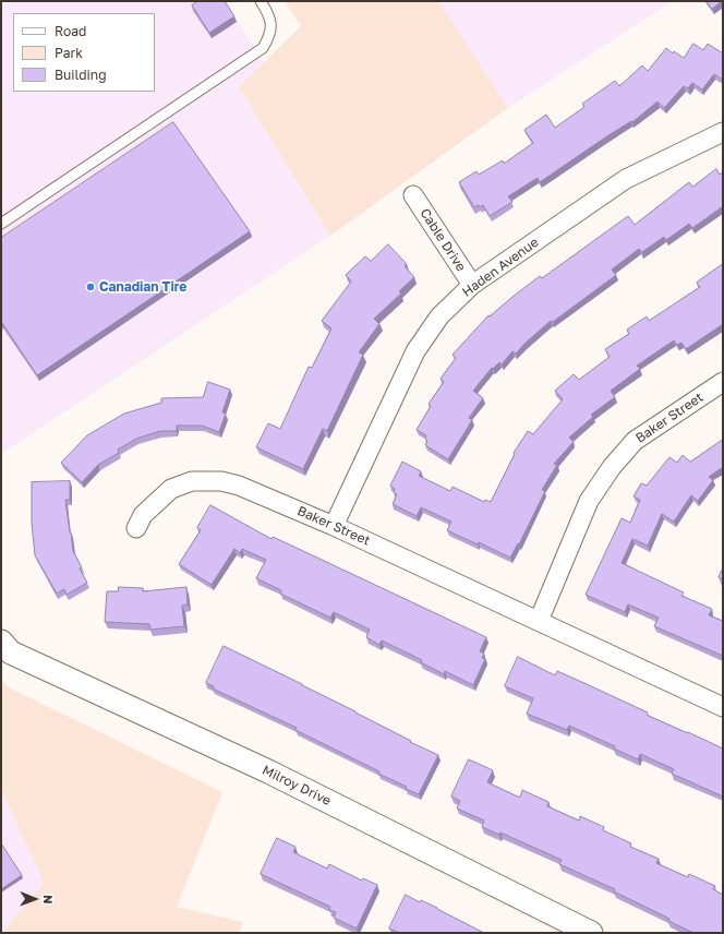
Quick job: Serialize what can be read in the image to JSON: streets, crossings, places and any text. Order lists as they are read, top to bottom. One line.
{"streets":{"street":["Cable Drive","Haden Avenue","Baker Street","Milroy Drive"]},"crossings":[["Cable Drive","Haden Avenue"],["Haden Avenue","Baker Street"]],"places":["Canadian Tire"],"legend":["Road","Park","Building"],"north":"right"}
